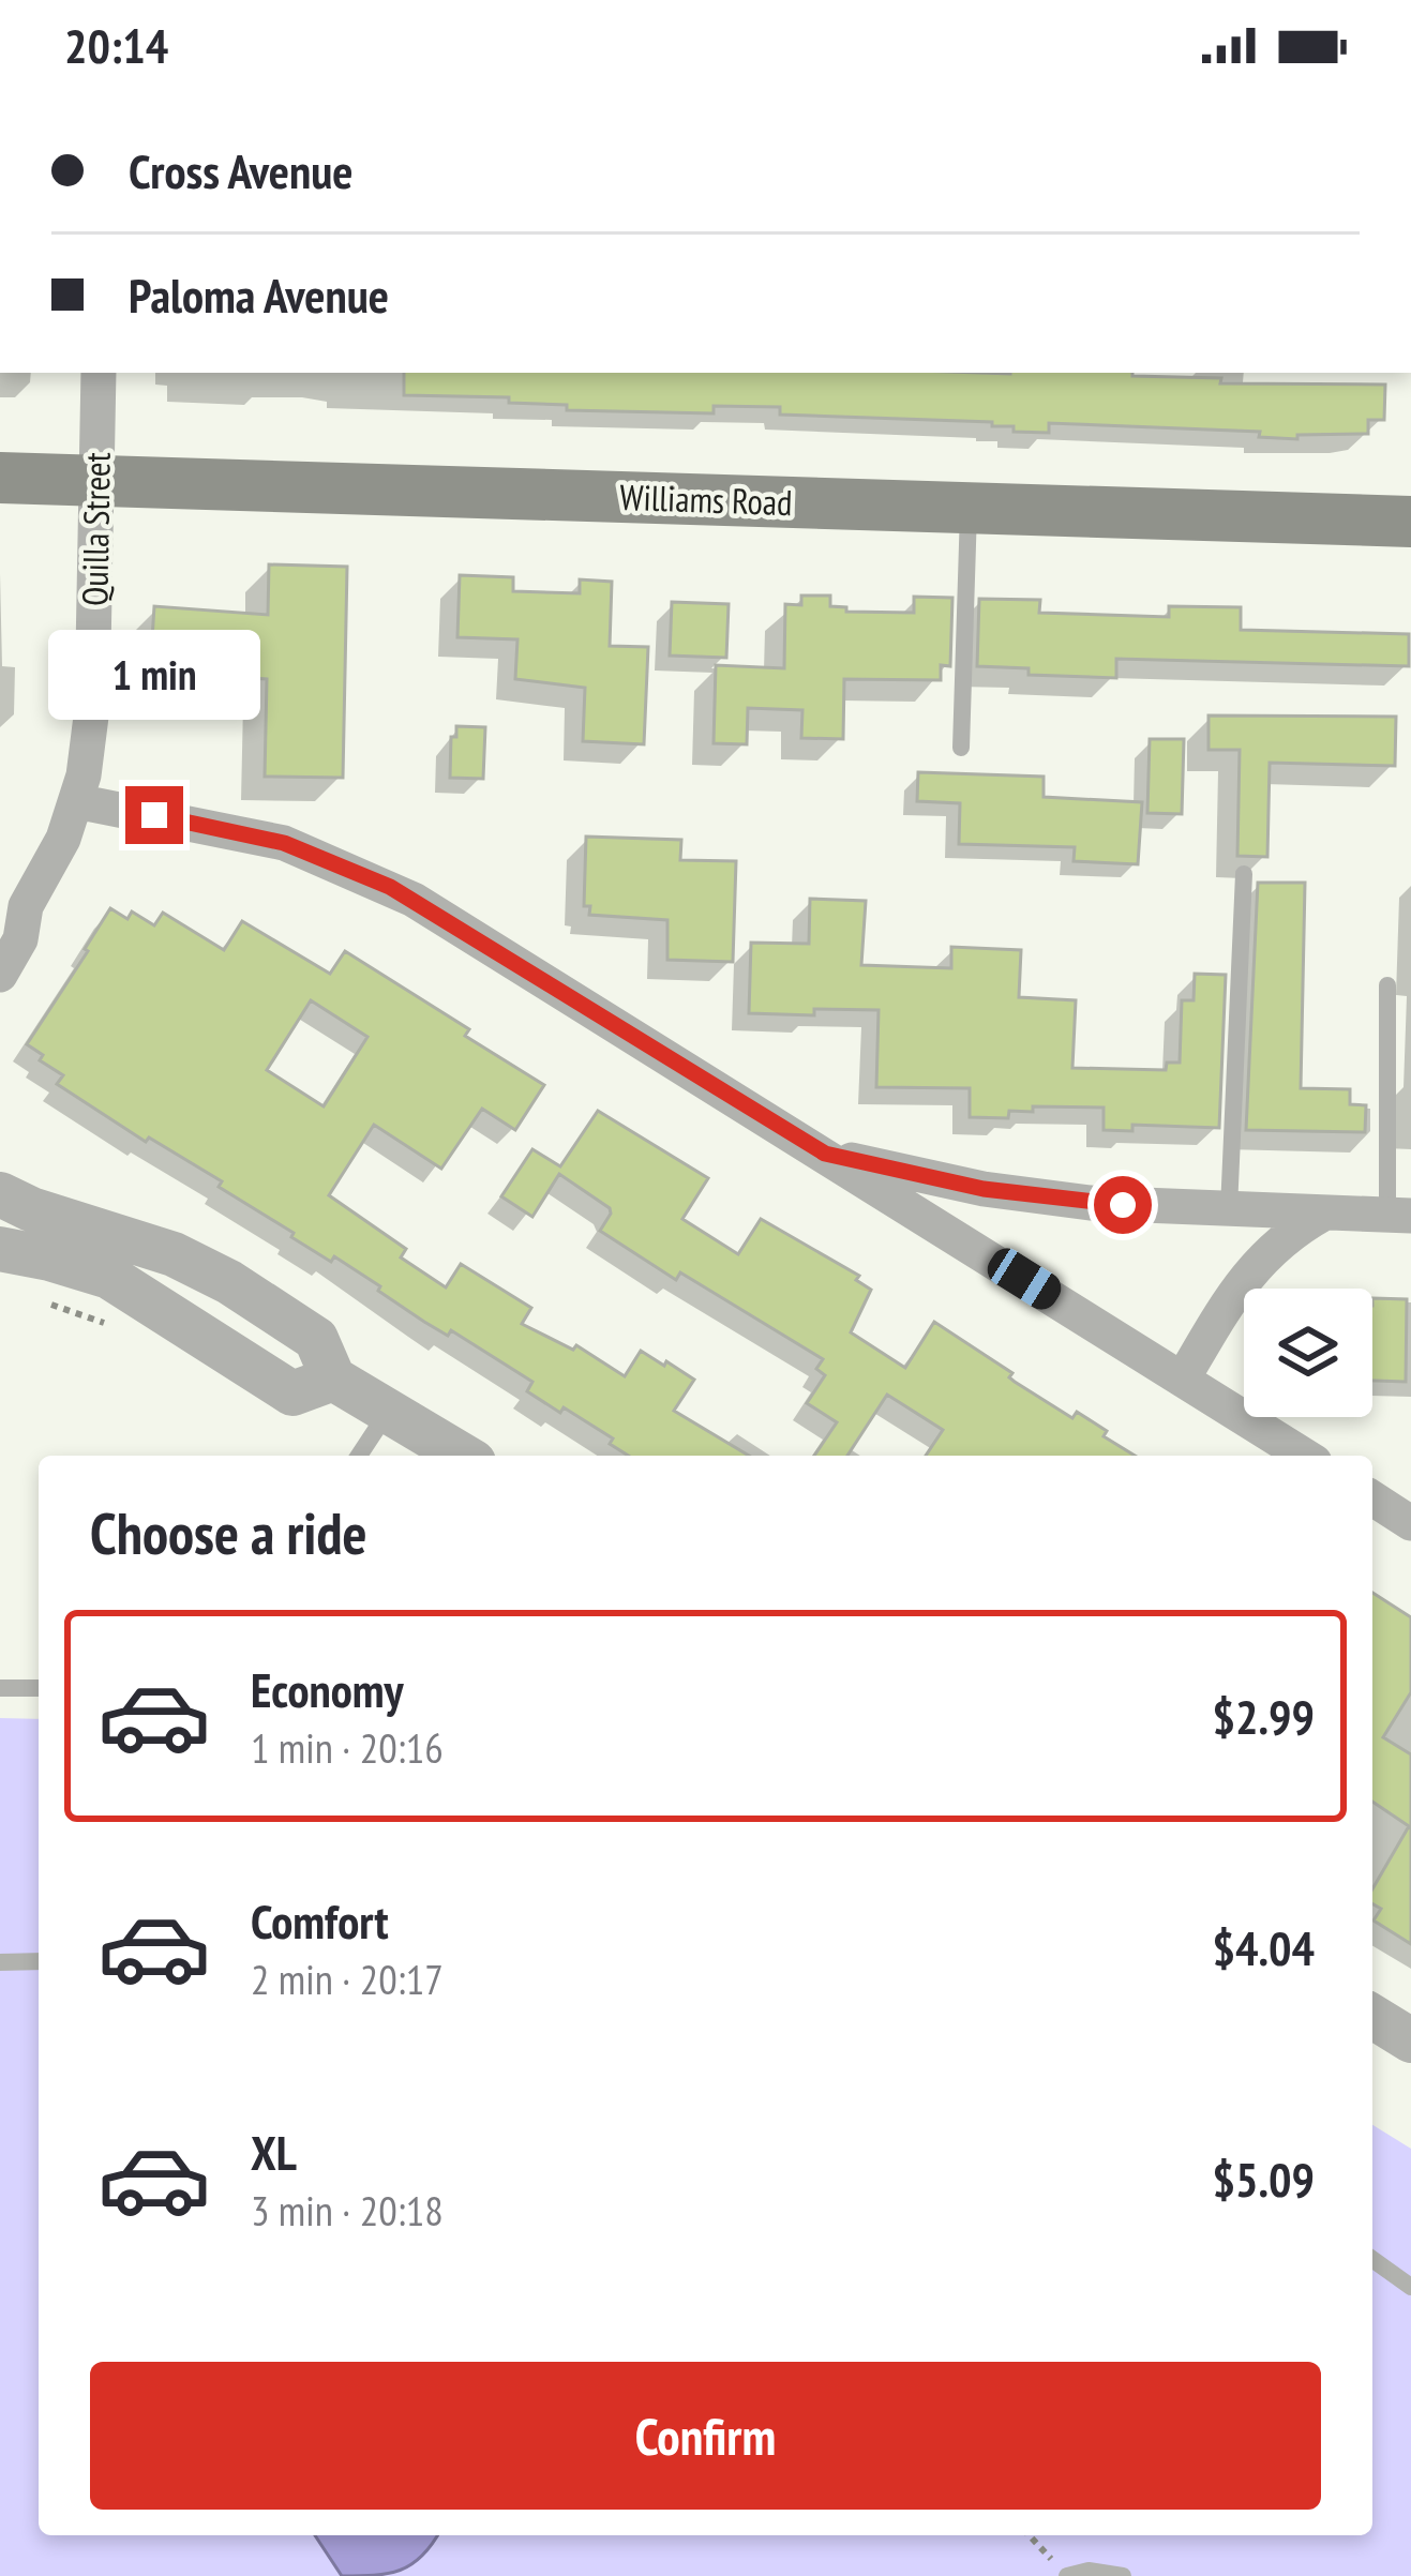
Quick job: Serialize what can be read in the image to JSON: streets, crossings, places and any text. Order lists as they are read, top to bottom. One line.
{"streets":{"main road":["Williams Road"],"street":["Quilla Street"]},"crossings":[["Williams Road","Quilla Street"]],"page":{"status":"20:14","banner":["Cross Avenue","Paloma Avenue"],"bubble":"1 min","heading":"Choose a ride","list":[{"name":"Economy","note":"1 min · 20:16","value":"$2.99"},{"name":"Comfort","note":"2 min · 20:17","value":"$4.04"},{"name":"XL","note":"3 min · 20:18","value":"$5.09"}],"buttons":"Confirm"}}
